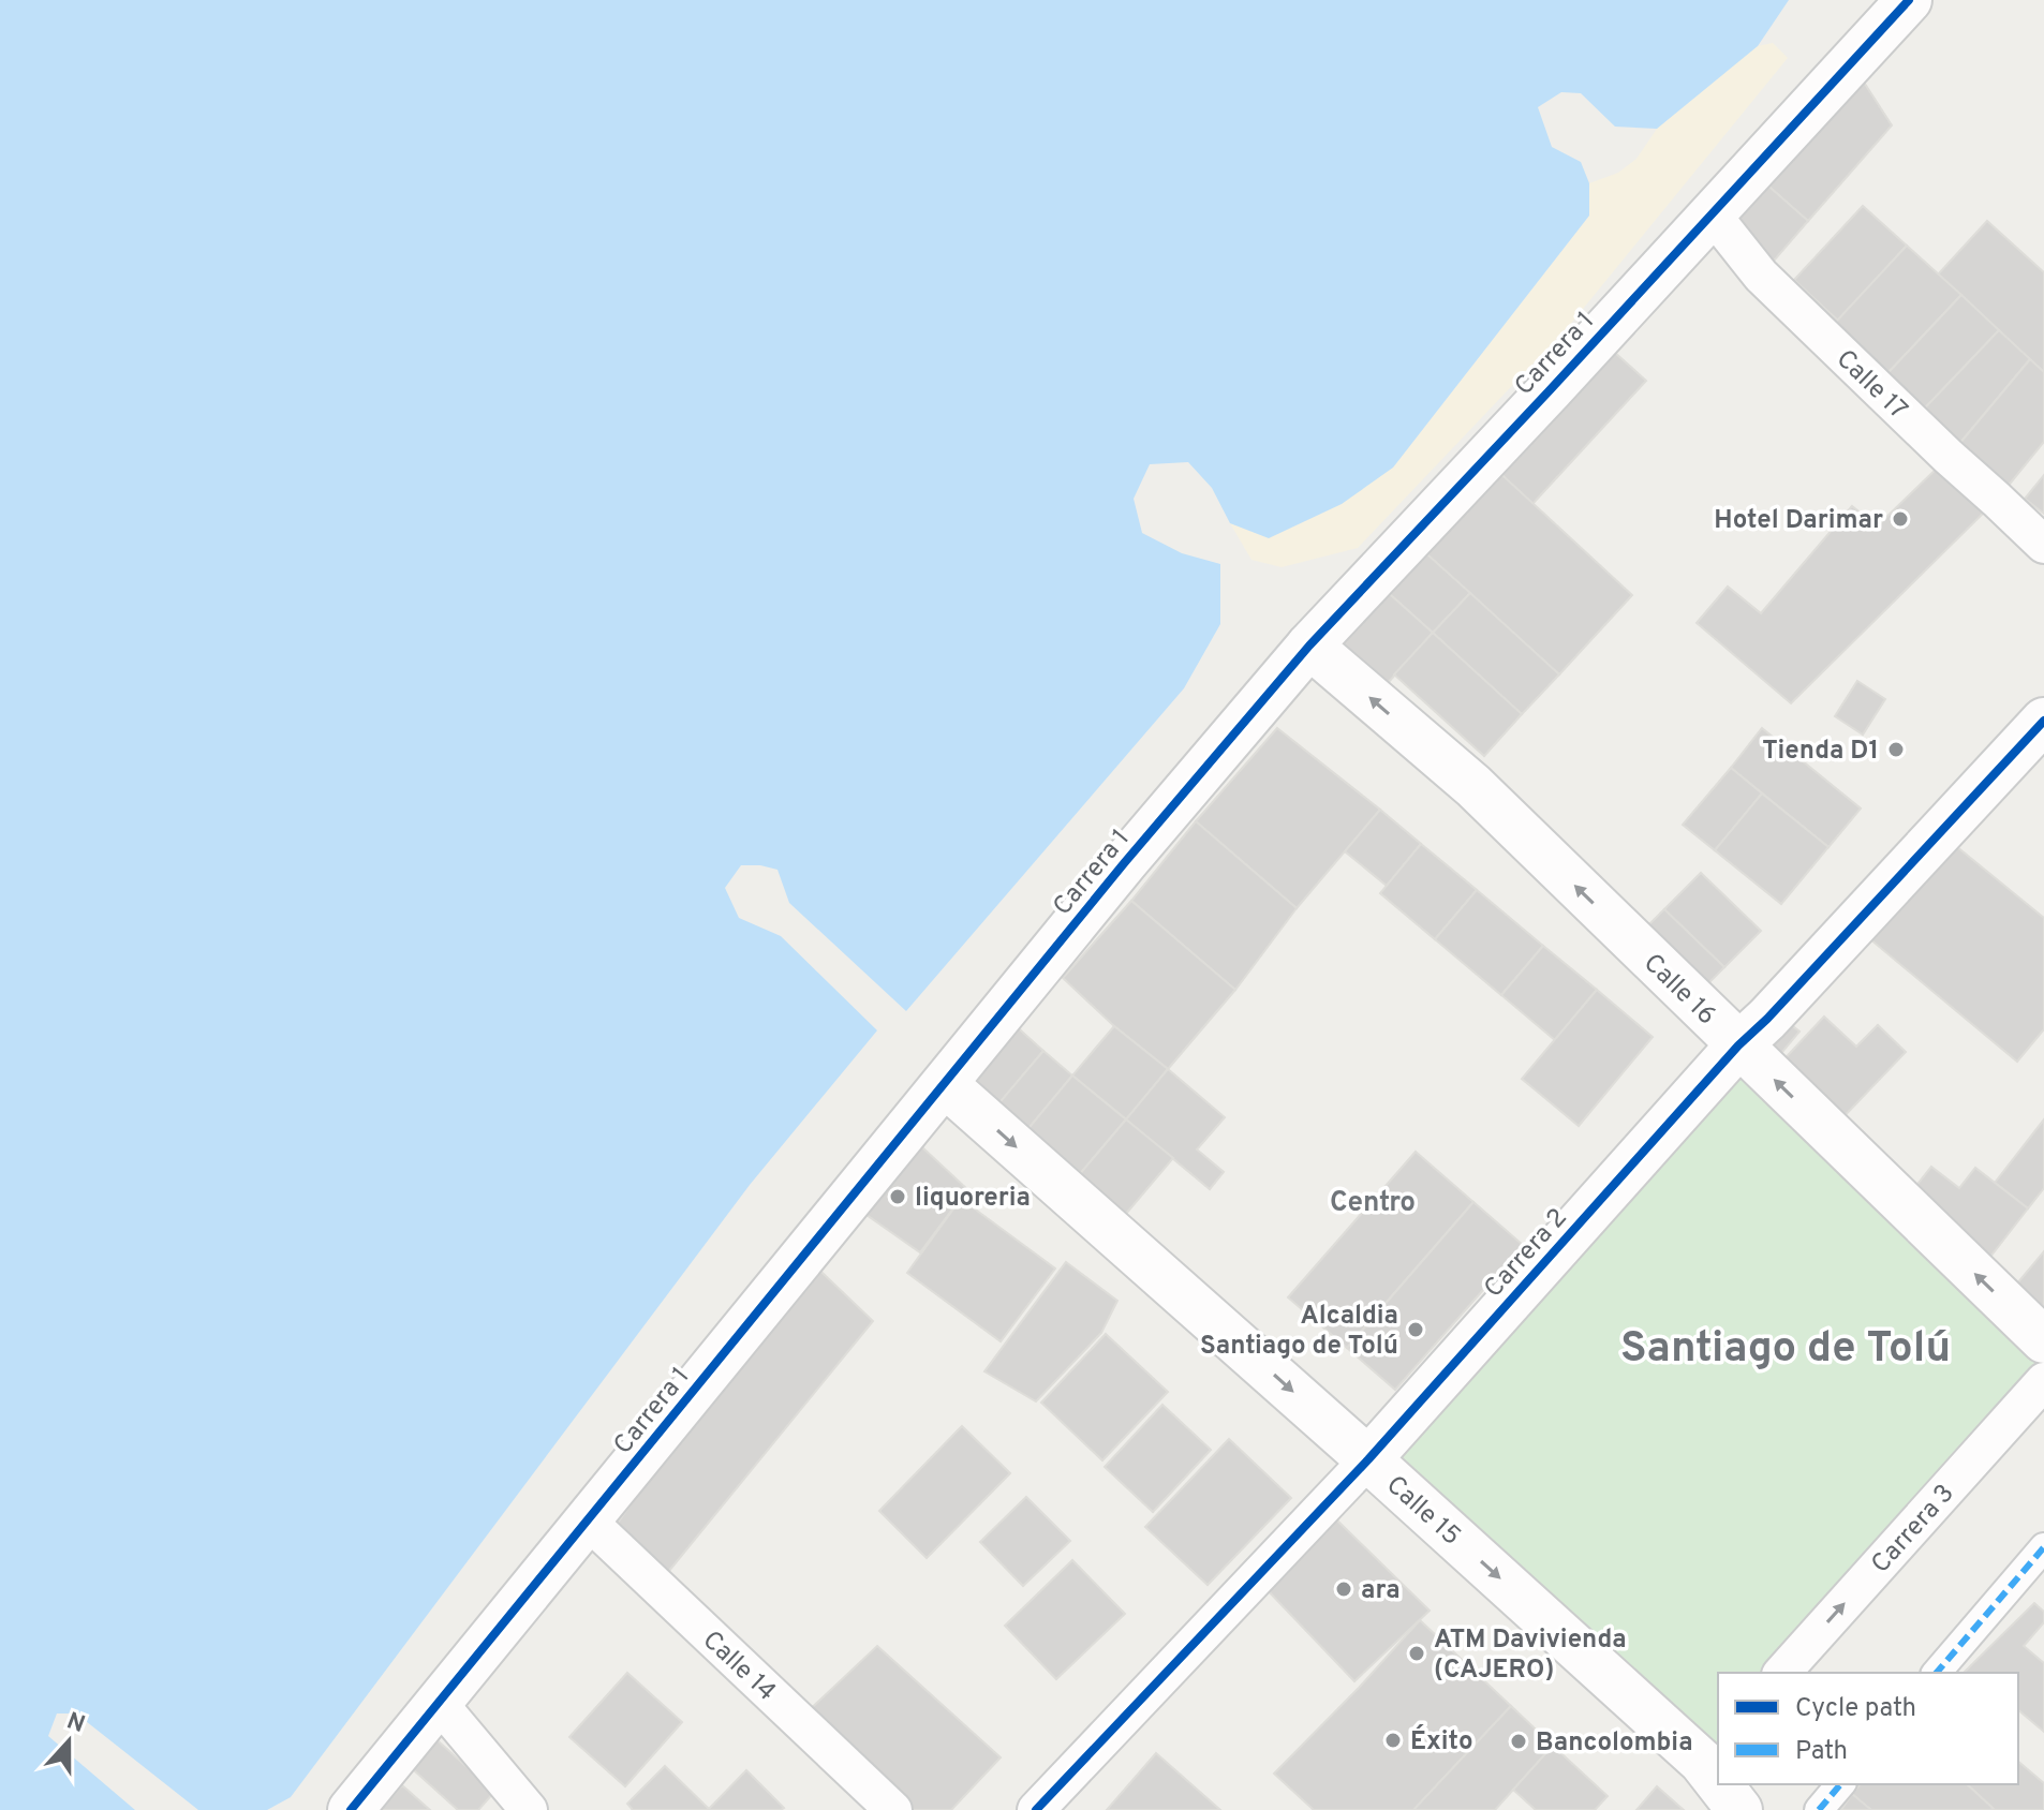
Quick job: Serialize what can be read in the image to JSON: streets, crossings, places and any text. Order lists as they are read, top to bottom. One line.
{"streets":{"street":["Carrera 1","Calle 17","Calle 16","Carrera 2","Calle 15","Carrera 3","Calle 14"]},"crossings":[["Carrera 1","Calle 17"],["Carrera 1","Calle 16"],["Carrera 1","Calle 15"],["Carrera 1","Calle 14"],["Calle 16","Carrera 2"],["Carrera 2","Calle 15"]],"one_way":["Calle 16","Calle 15"],"districts":["Centro","Santiago de Tolú"],"places":["Hotel Darimar","Tienda D1","liquoreria","Alcaldia Santiago de Tolú","ara","ATM Davivienda (CAJERO)","Éxito","Bancolombia"],"legend":["Cycle path","Path"],"north":"top"}
